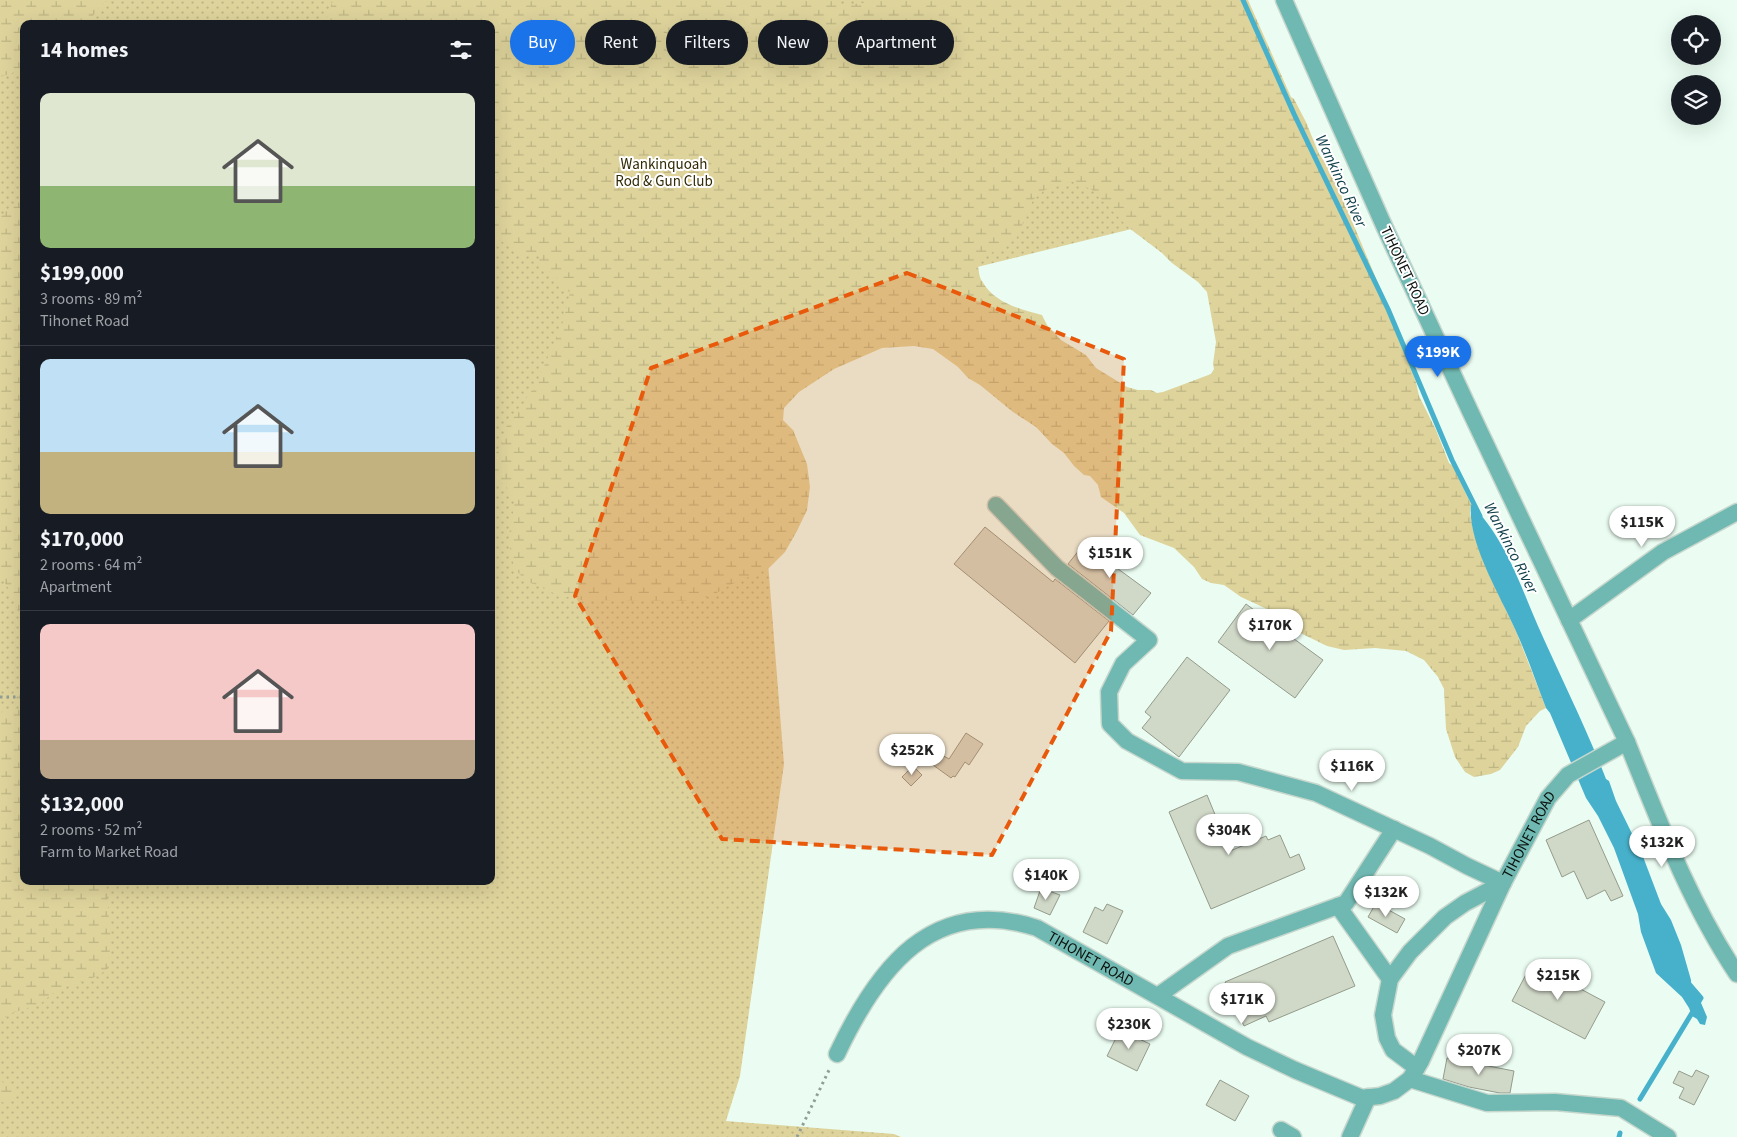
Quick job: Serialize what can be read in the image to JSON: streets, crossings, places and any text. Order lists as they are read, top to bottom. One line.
{"streets":{"street":["TIHONET ROAD"]},"water":["Wankinco River"],"parks":["Wankinquoah Rod & Gun Club"],"page":{"chip":["Buy","Rent","Filters","New","Apartment"],"heading":"14 homes","list":[{"name":"$199,000","note":"3 rooms · 89 m² · Tihonet Road"},{"name":"$170,000","note":"2 rooms · 64 m² · Apartment"},{"name":"$132,000","note":"2 rooms · 52 m² · Farm to Market Road"}],"price":["$199K","$115K","$151K","$170K","$252K","$116K","$304K","$132K","$140K","$132K","$215K","$171K","$230K","$207K"]}}
